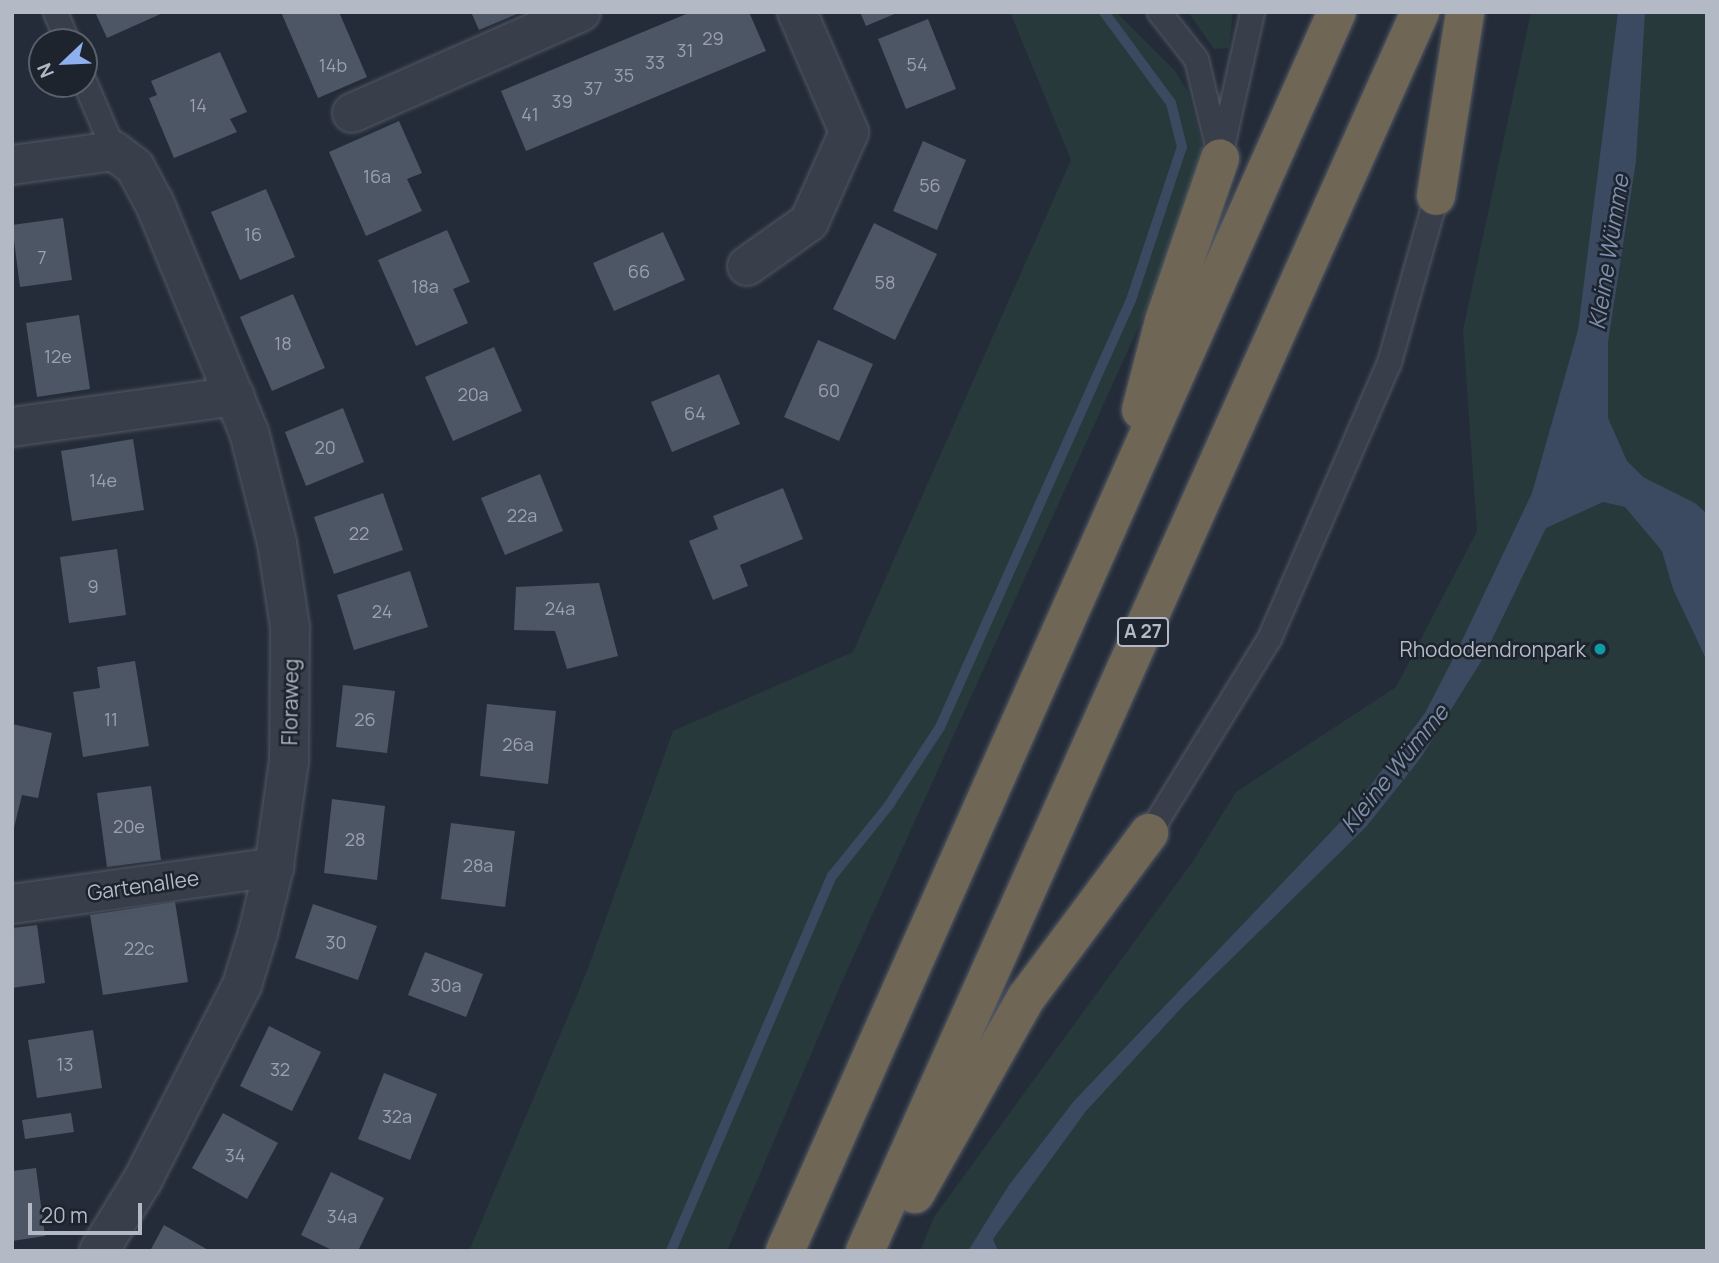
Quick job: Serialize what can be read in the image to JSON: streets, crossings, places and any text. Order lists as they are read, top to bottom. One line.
{"streets":{"highway":["A 27"],"street":["Floraweg","Gartenallee"]},"crossings":[["Floraweg","Gartenallee"]],"water":["Kleine Wümme"],"places":["Rhododendronpark"],"house_numbers":["29","31","33","54","14b","35","37","39","14","41","16a","56","16","7","66","58","18a","18","12e","60","20a","64","20","14e","22a","22","9","24a","24","11","26","26a","20e","28","28a","30","22c","30a","13","32","32a","34","34a"],"scale_bar":"20 m","north":"bottom left"}
